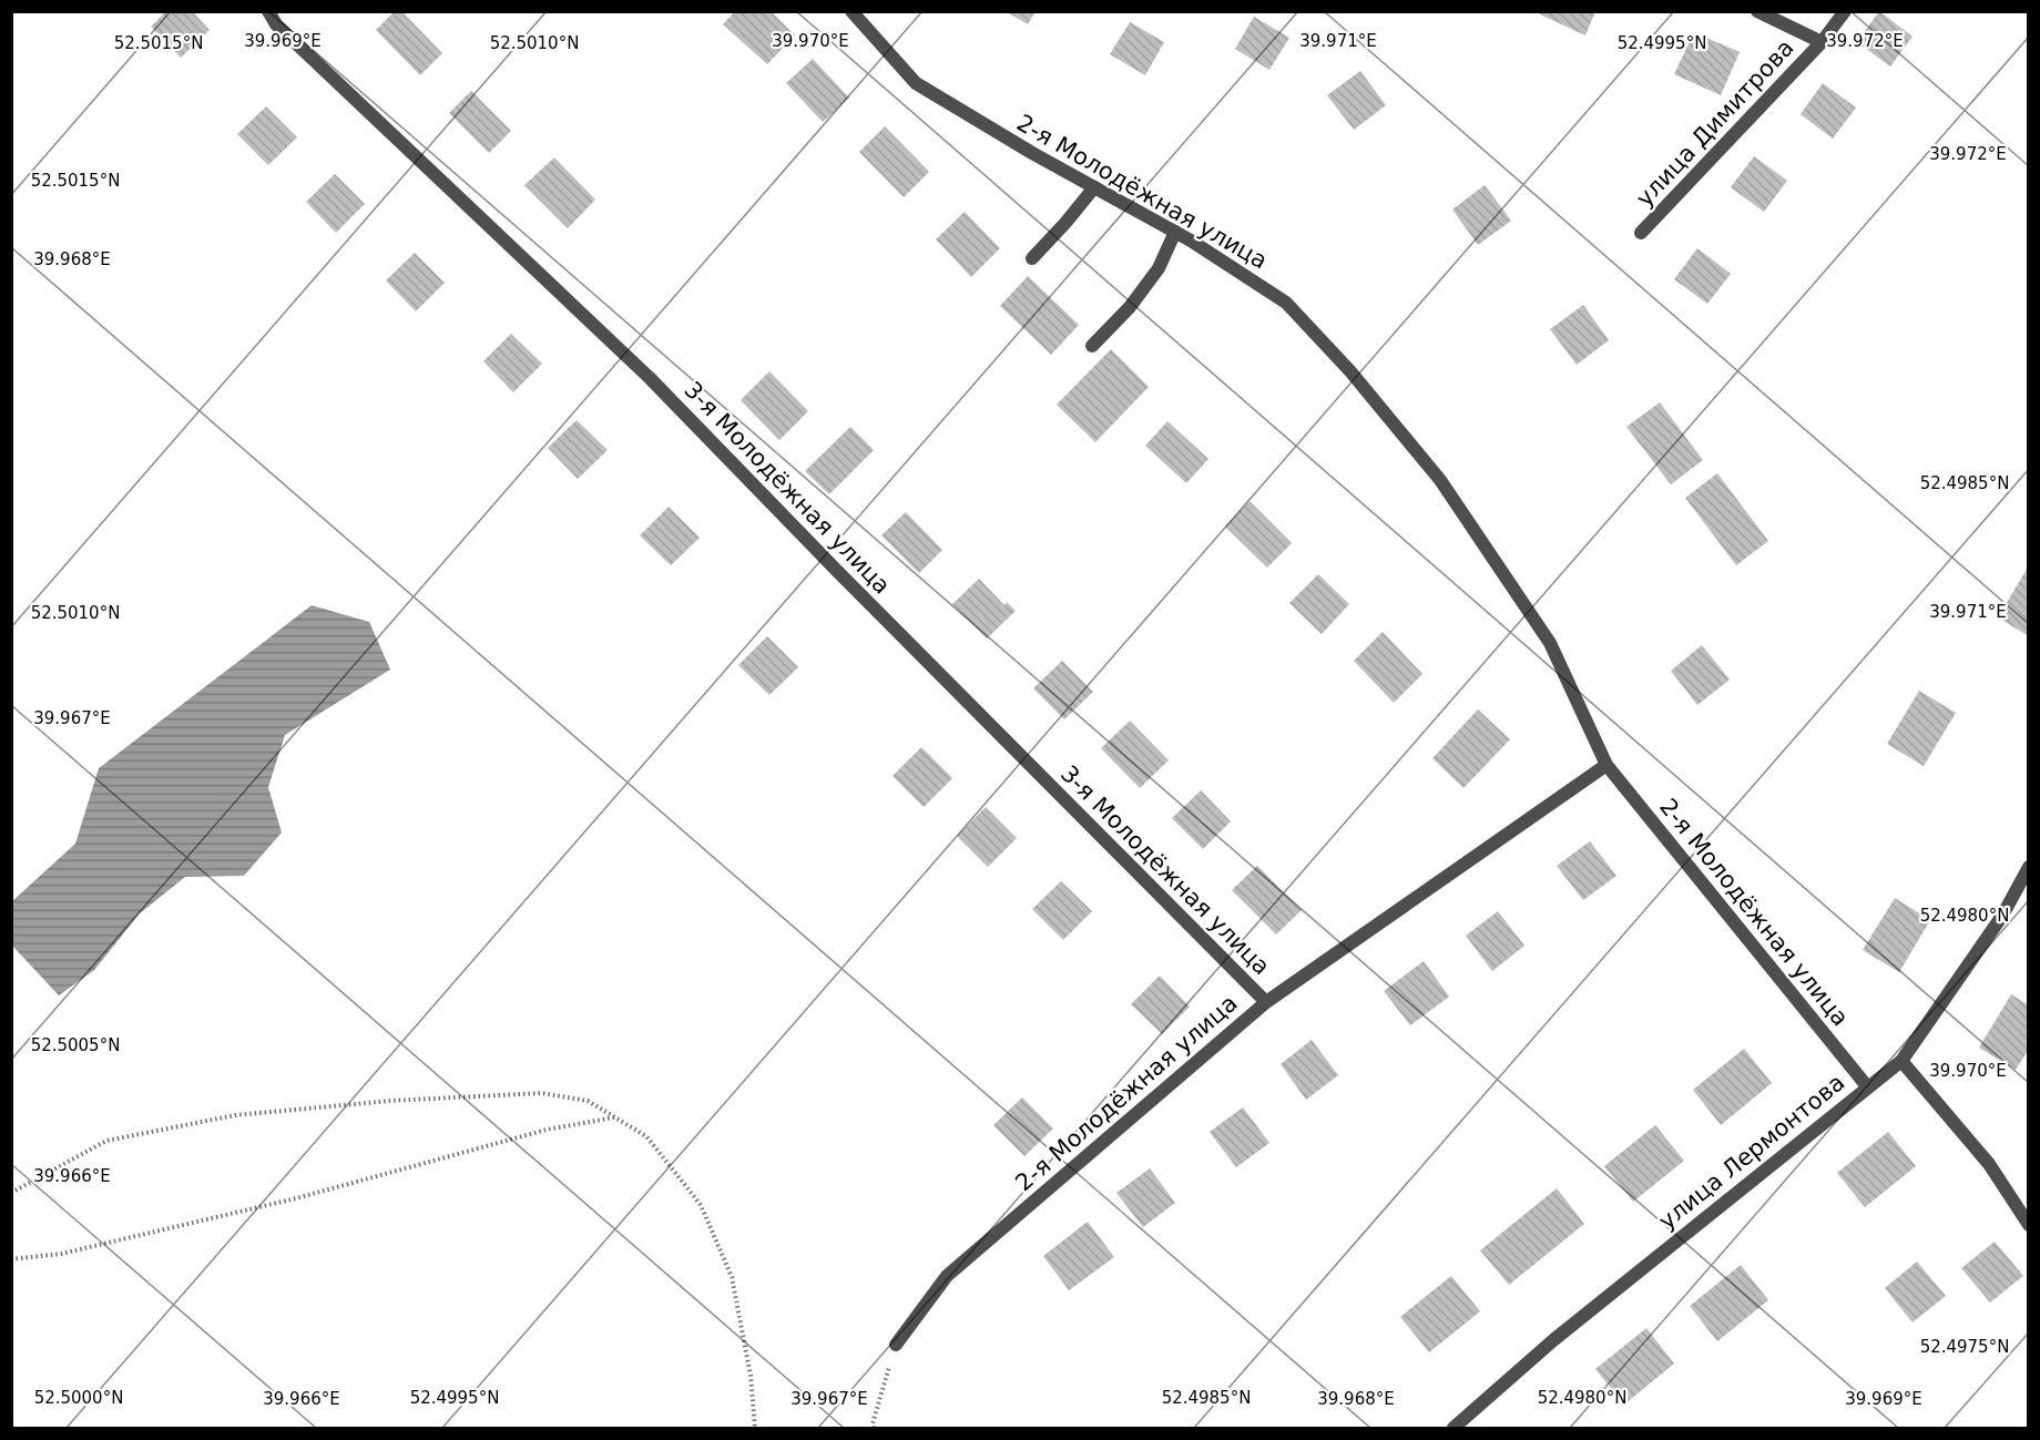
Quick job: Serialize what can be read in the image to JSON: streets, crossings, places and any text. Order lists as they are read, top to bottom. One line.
{"streets":{"street":["улица Димитрова","2-я Молодёжная улица","3-я Молодёжная улица","улица Лермонтова"]},"crossings":[["2-я Молодёжная улица","3-я Молодёжная улица"],["2-я Молодёжная улица","улица Лермонтова"]],"coordinates":["39.971°E","39.972°E","39.969°E","39.970°E","52.5015°N","52.5010°N","52.4995°N","39.968°E","52.4985°N","39.967°E","52.4980°N","52.5005°N","39.966°E","52.4975°N","52.5000°N"]}
